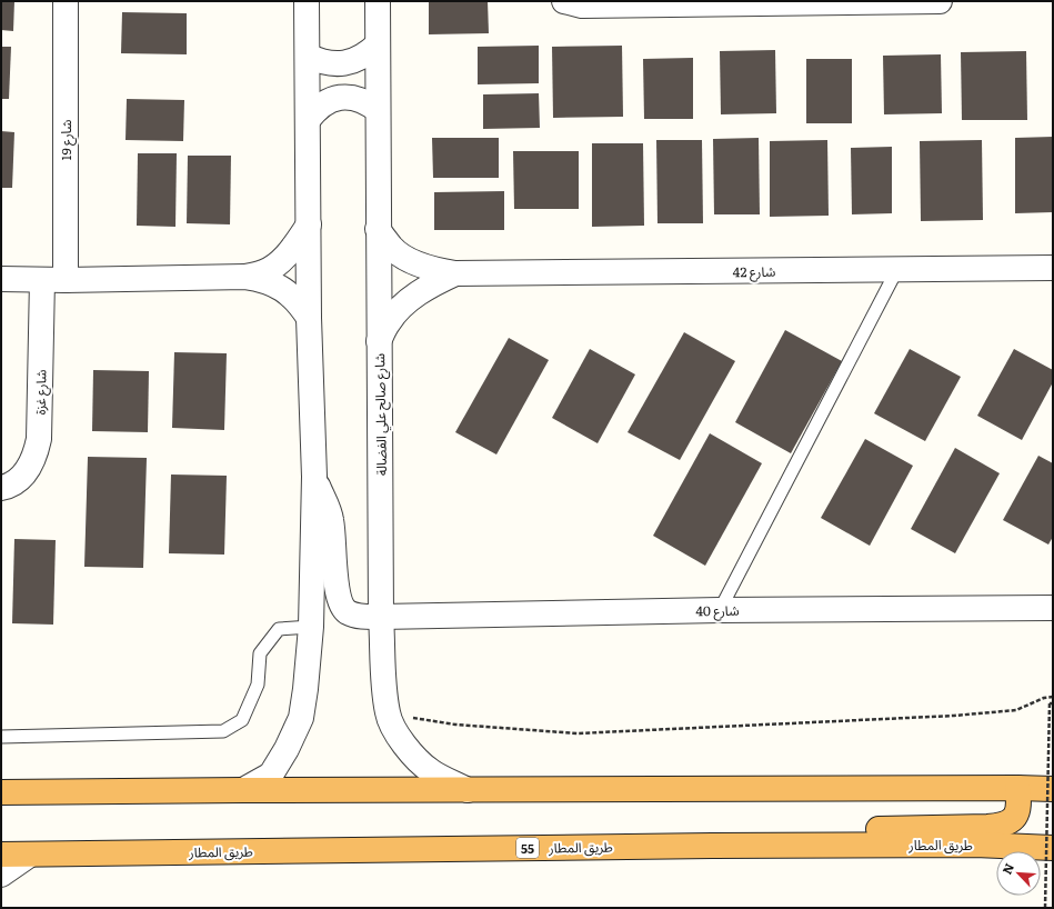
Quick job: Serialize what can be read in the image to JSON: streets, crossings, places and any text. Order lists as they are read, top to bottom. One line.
{"streets":{"highway":["طريق المطار","55"],"street":["شارع 19","شارع 42","شارع غزة","شارع صالح علي الفضالة","شارع 40"]},"crossings":[["شارع 19","شارع غزة"],["شارع 42","شارع صالح علي الفضالة"],["شارع صالح علي الفضالة","شارع 40"]],"north":"top left"}
